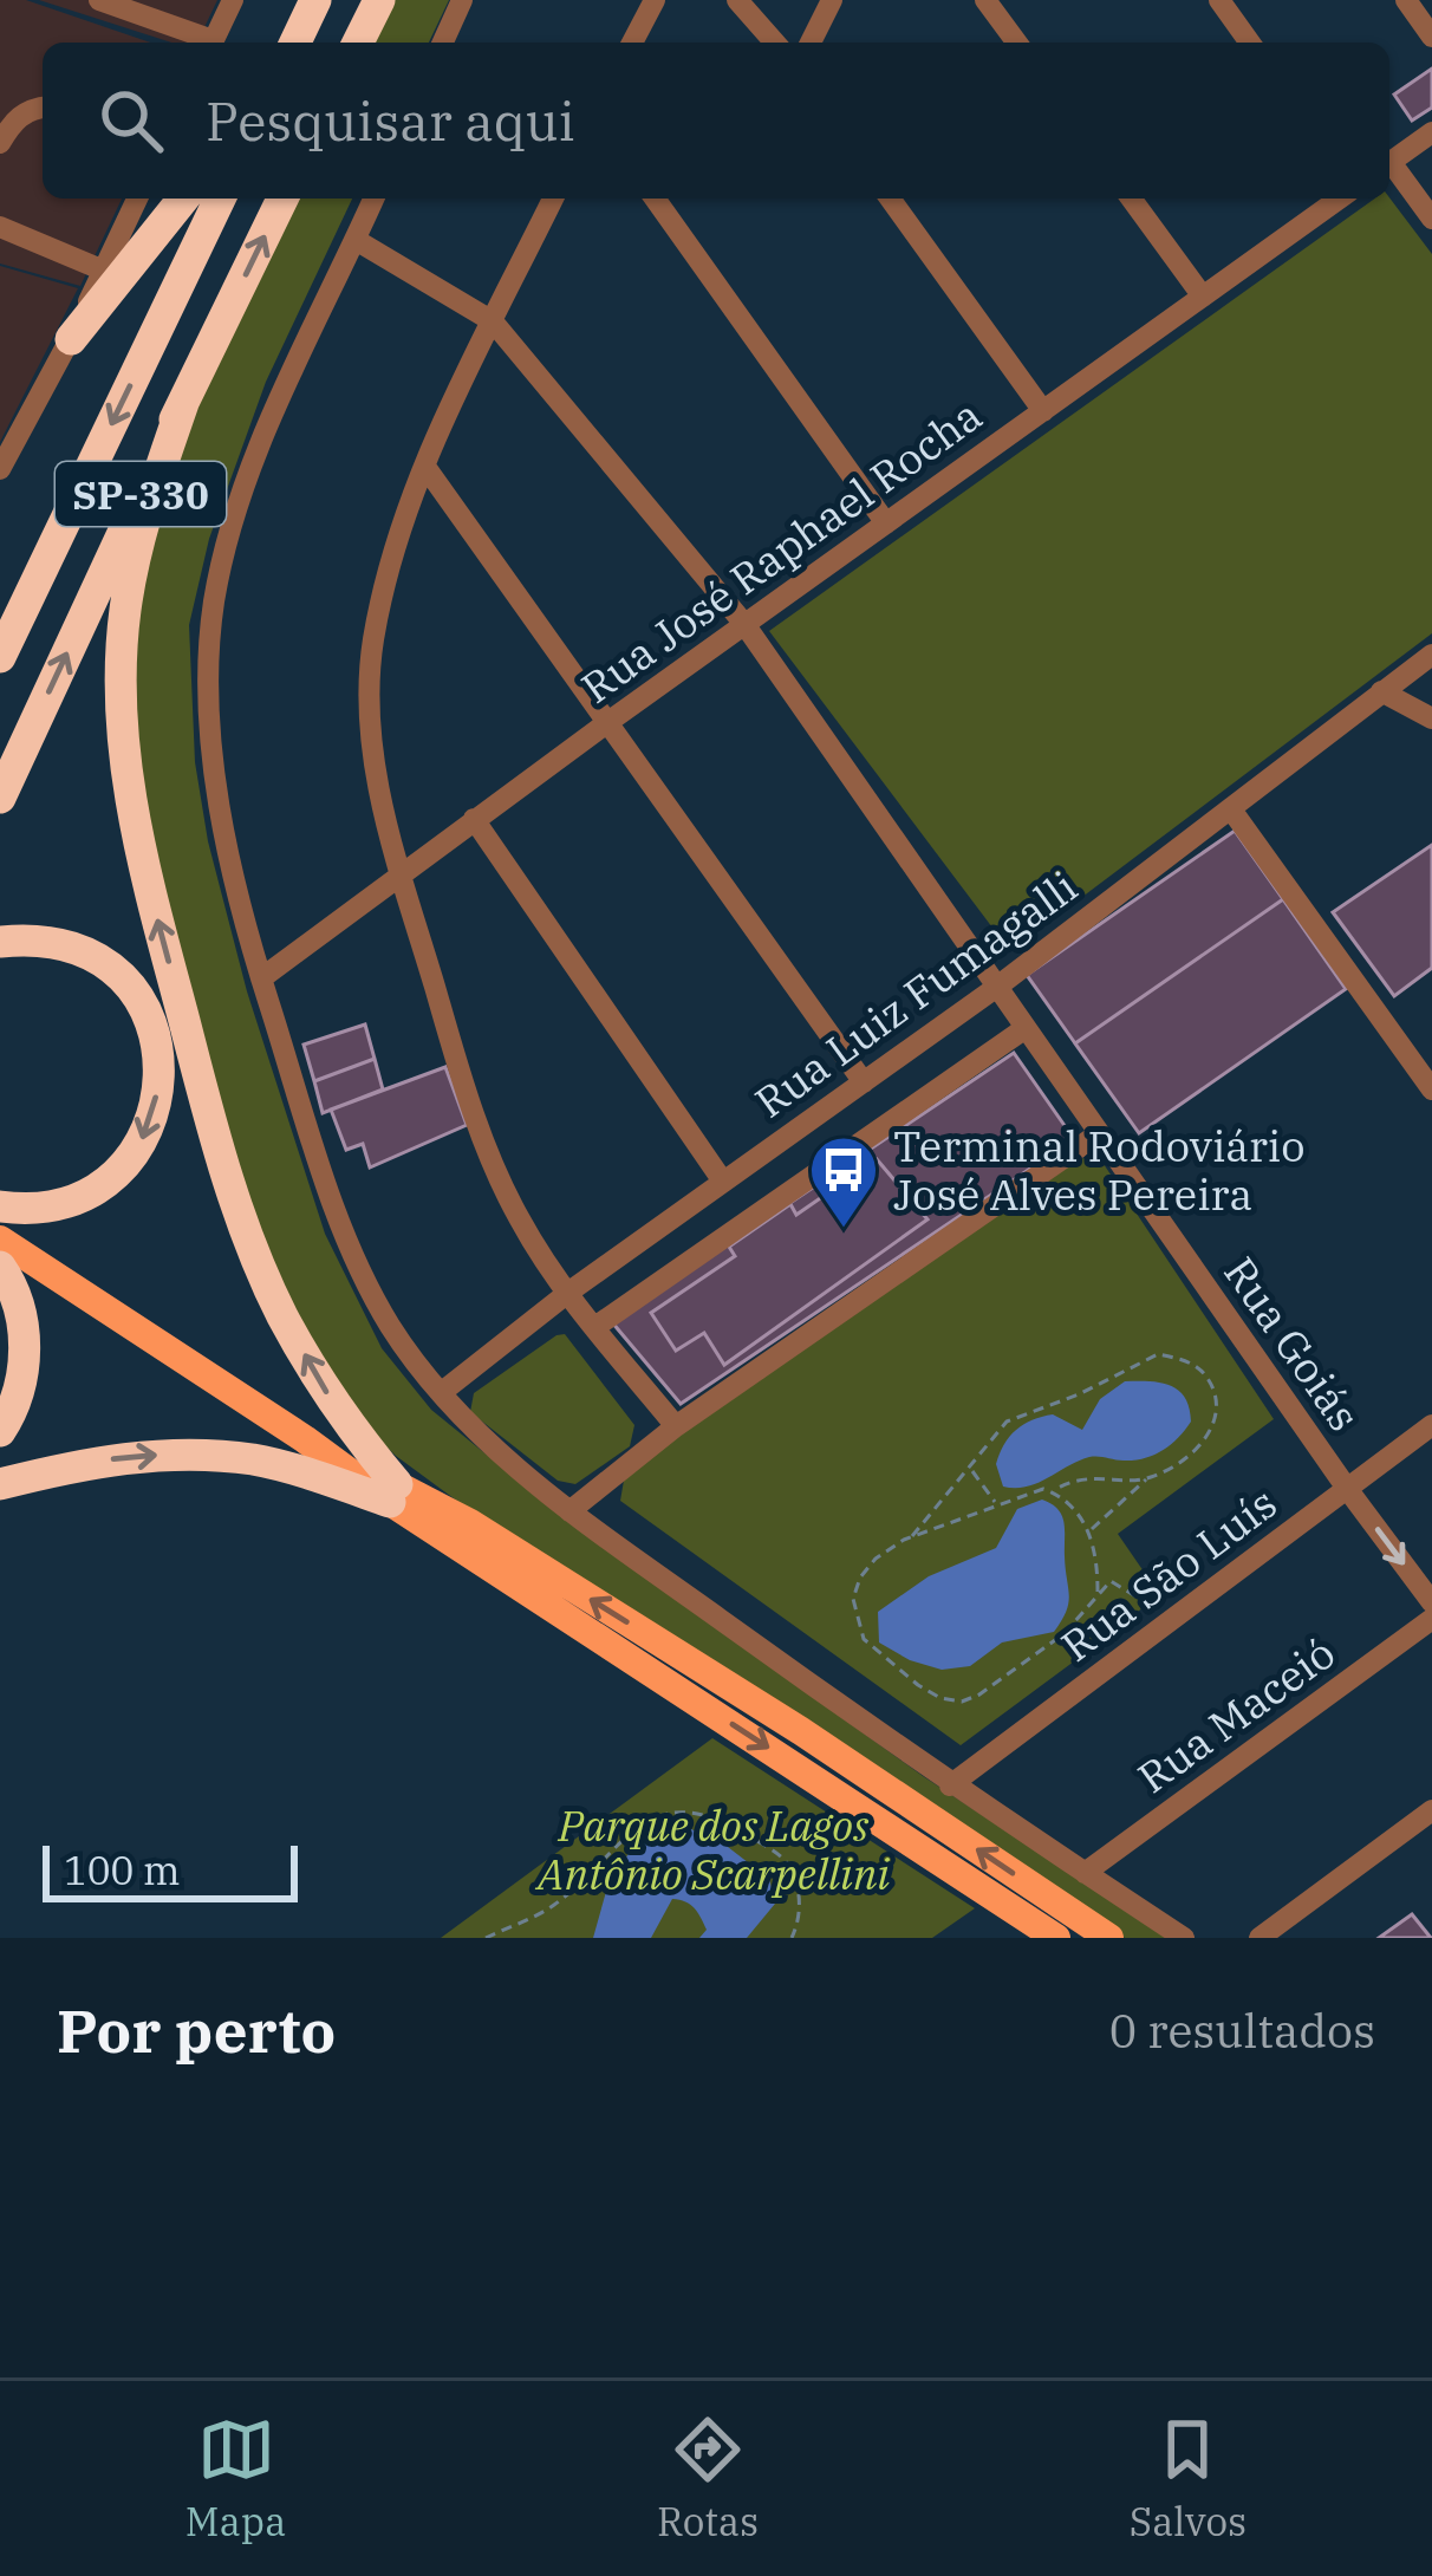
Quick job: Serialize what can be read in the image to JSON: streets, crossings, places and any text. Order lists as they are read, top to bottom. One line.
{"streets":{"highway":["SP-330"],"street":["Rua José Raphael Rocha","Rua Luiz Fumagalli","Rua Goiás","Rua São Luís","Rua Maceió"]},"crossings":[["Rua José Raphael Rocha","Rua Goiás"],["Rua Luiz Fumagalli","Rua Goiás"],["Rua Goiás","Rua São Luís"]],"parks":["Parque dos Lagos Antônio Scarpellini"],"places":{"bus stop":["Terminal Rodoviário José Alves Pereira"]},"scale_bar":"100 m","page":{"search":"Pesquisar aqui","scale":"100 m","heading":["Por perto","0 resultados"],"nav":["Mapa","Rotas","Salvos"]}}
